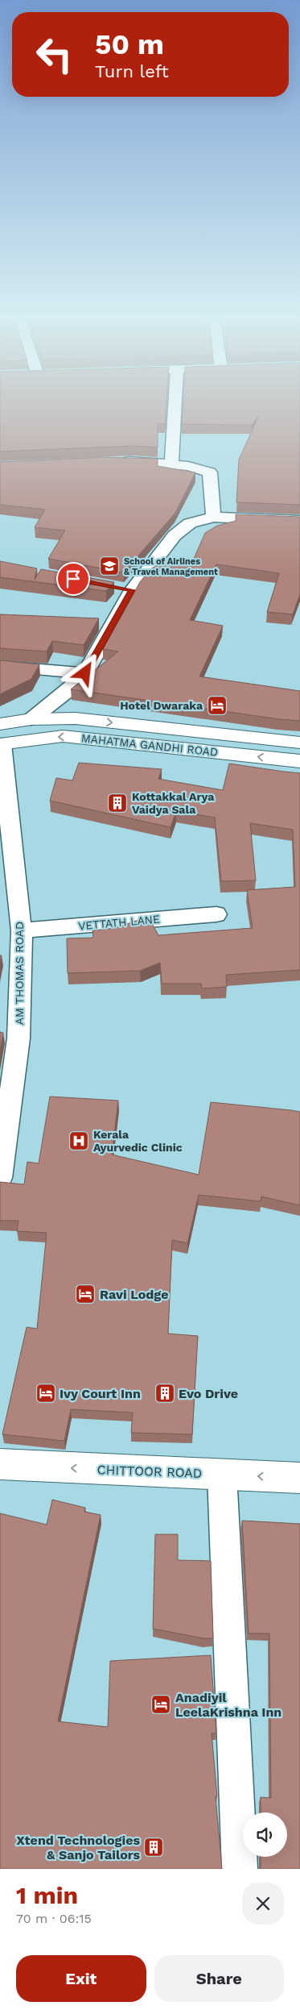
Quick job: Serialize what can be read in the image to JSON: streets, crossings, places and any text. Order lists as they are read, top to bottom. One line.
{"streets":{"main road":["MAHATMA GANDHI ROAD","CHITTOOR ROAD"],"street":["VETTATH LANE","AM THOMAS ROAD"]},"crossings":[["MAHATMA GANDHI ROAD","AM THOMAS ROAD"],["VETTATH LANE","AM THOMAS ROAD"]],"one_way":["CHITTOOR ROAD"],"places":{"school or university":["School of Airlines & Travel Management"],"hotel":["Hotel Dwaraka","Ravi Lodge","Ivy Court Inn","Anadiyil LeelaKrishna Inn"],"building":["Kottakkal Arya Vaidya Sala","Evo Drive","Xtend Technologies & Sanjo Tailors"],"hospital":["Kerala Ayurvedic Clinic"]},"page":{"turn":["50 m","Turn left"],"heading":["1 min","70 m · 06:15"],"buttons":["Exit","Share"]}}
